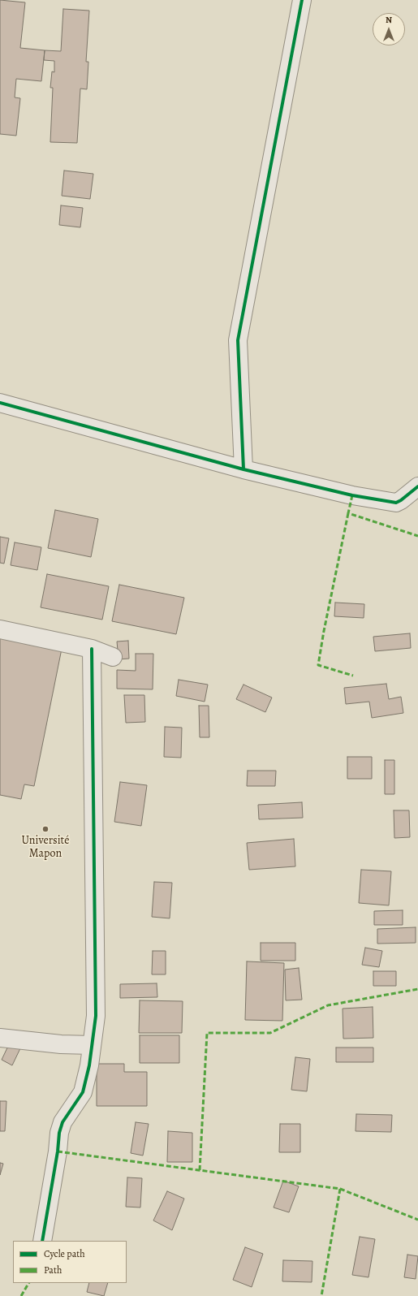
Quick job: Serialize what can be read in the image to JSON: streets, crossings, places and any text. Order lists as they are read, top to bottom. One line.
{"places":["Université Mapon"],"legend":["Cycle path","Path"],"north":"top"}
